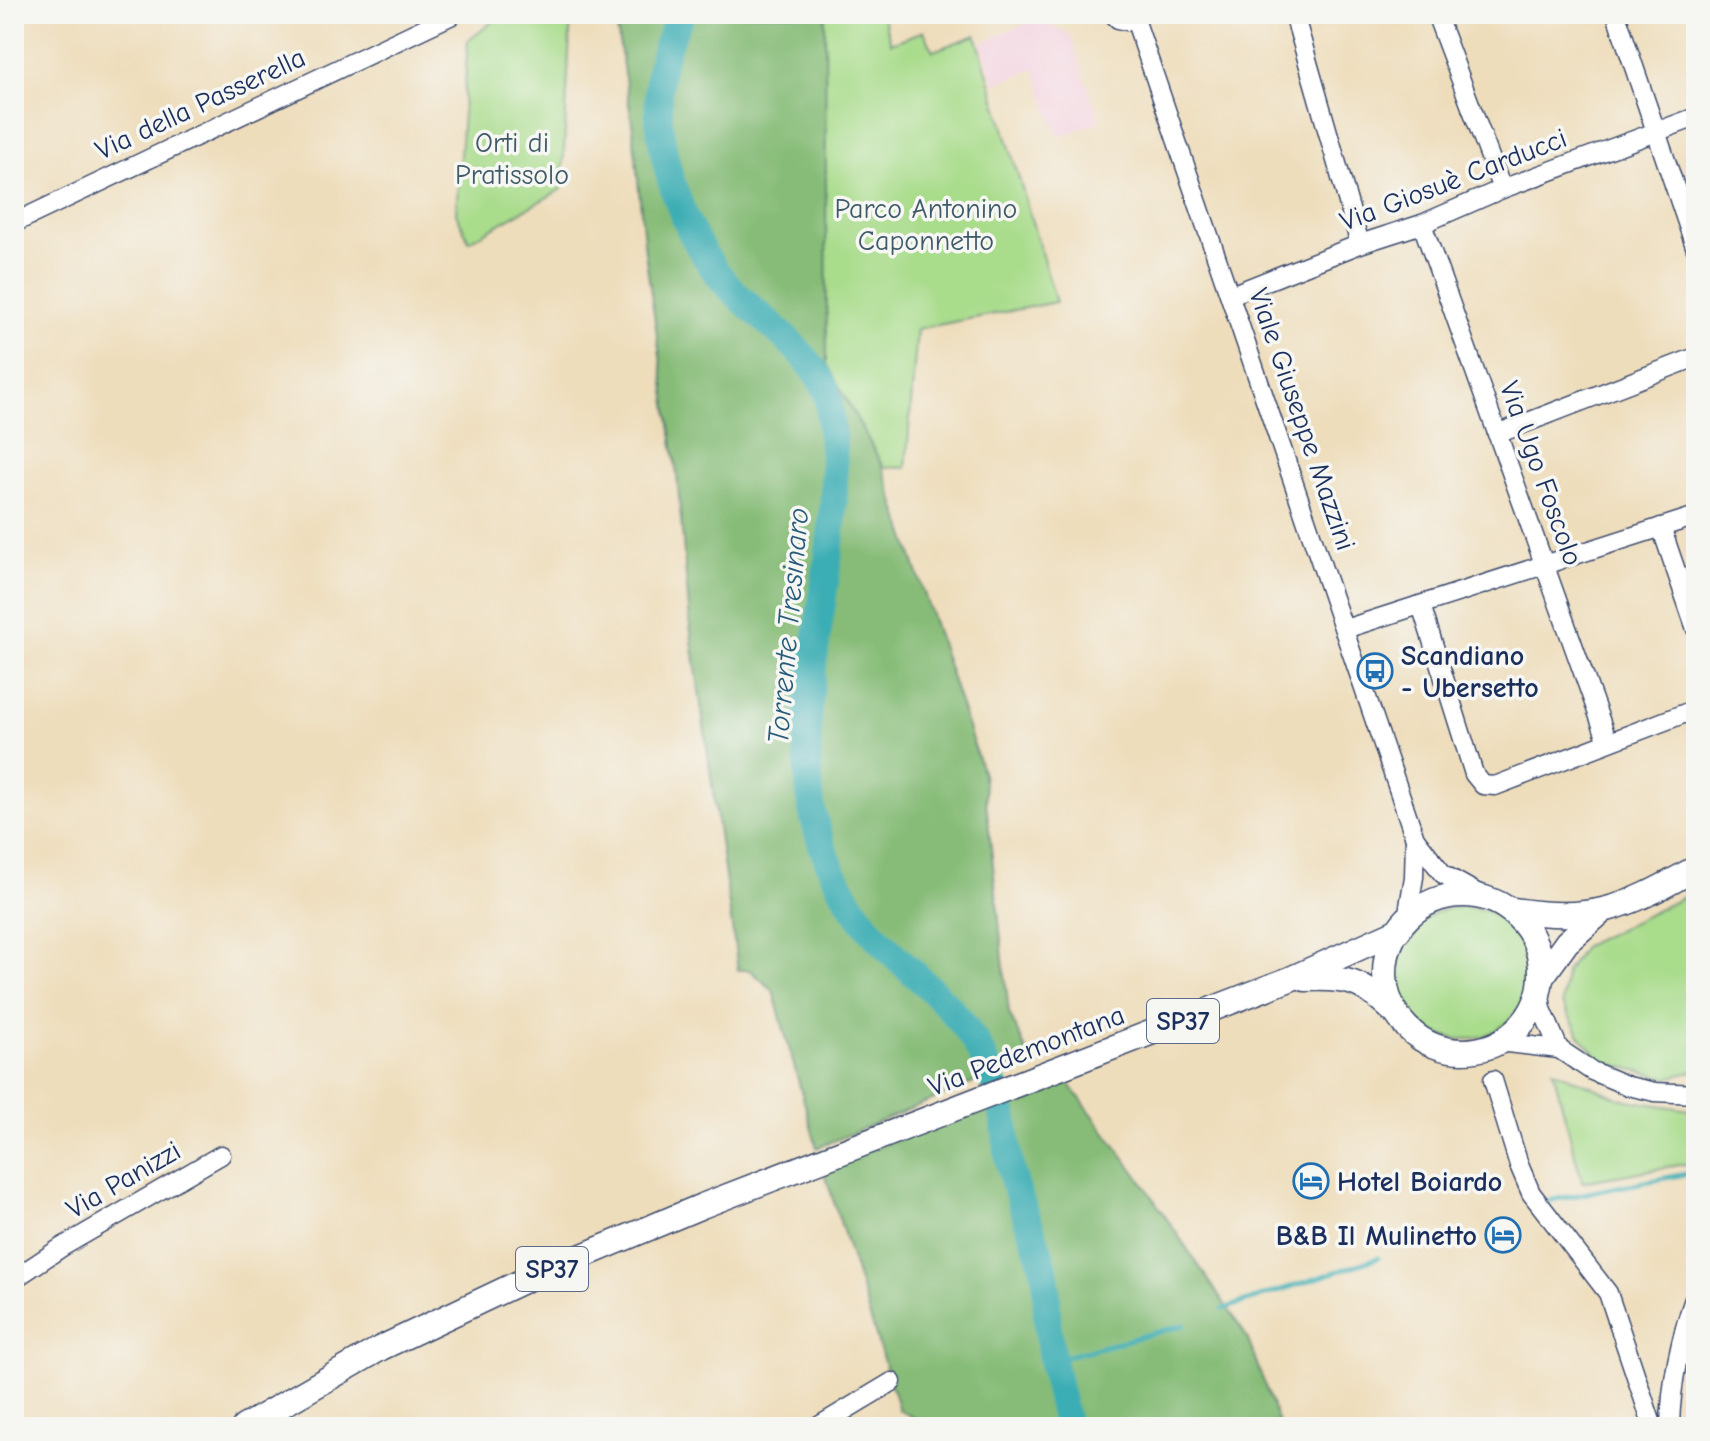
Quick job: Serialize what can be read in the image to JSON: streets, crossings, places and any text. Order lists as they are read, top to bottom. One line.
{"streets":{"main road":["SP37","Via Pedemontana"],"street":["Via della Passerella","Via Giosuè Carducci","Viale Giuseppe Mazzini","Via Ugo Foscolo","Via Panizzi"]},"crossings":[["Via Giosuè Carducci","Viale Giuseppe Mazzini"],["Via Giosuè Carducci","Via Ugo Foscolo"],["Viale Giuseppe Mazzini","Via Pedemontana"]],"water":["Torrente Tresinaro"],"parks":["Orti di Pratissolo","Parco Antonino Caponnetto"],"places":{"bus stop":["Scandiano - Ubersetto"],"hotel":["Hotel Boiardo","B&B Il Mulinetto"]}}
